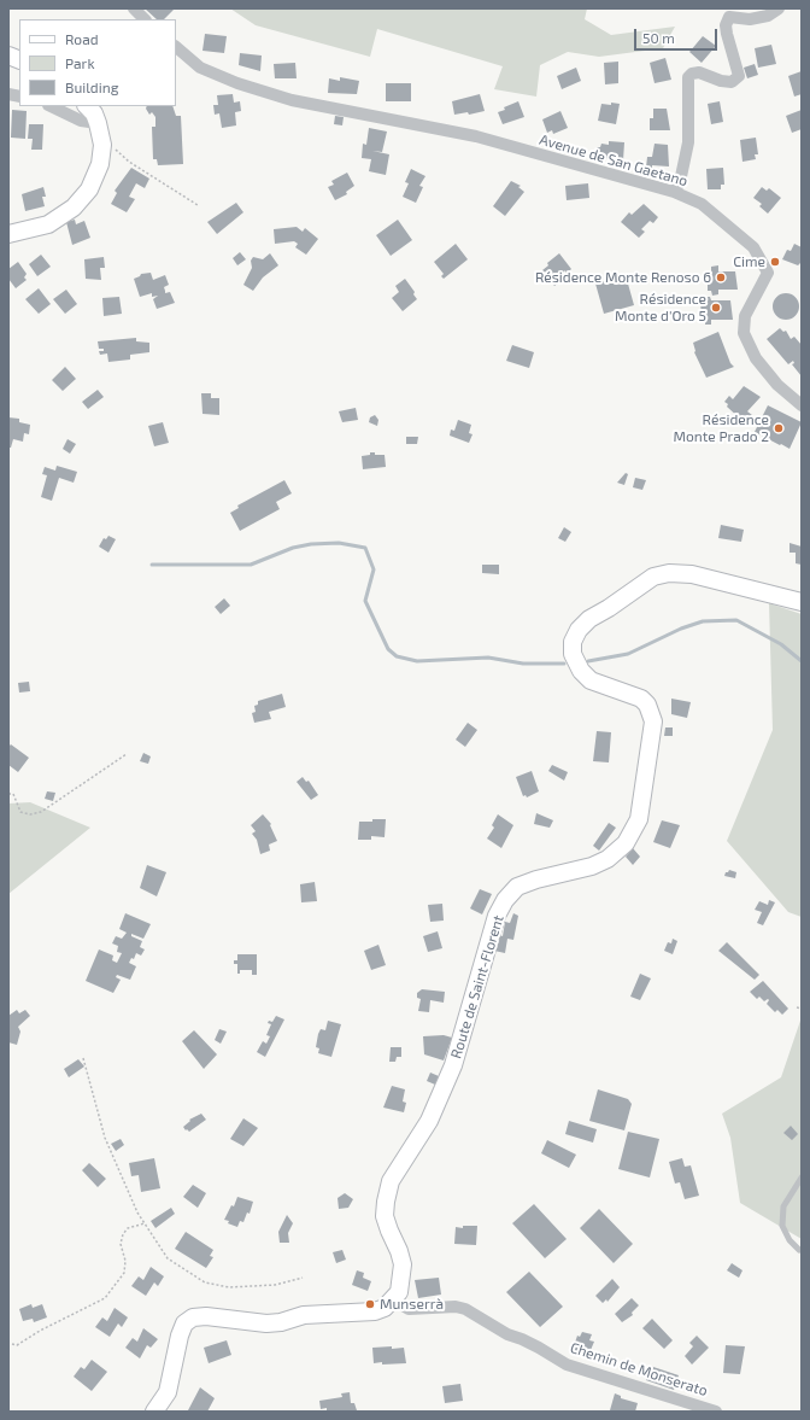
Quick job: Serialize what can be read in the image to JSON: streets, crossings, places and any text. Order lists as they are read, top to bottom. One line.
{"streets":{"main road":["Route de Saint-Florent"],"street":["Avenue de San Gaetano","Chemin de Monserato"]},"crossings":[["Route de Saint-Florent","Chemin de Monserato"]],"places":["Cime","Résidence Monte Renoso 6","Résidence Monte d'Oro 5","Résidence Monte Prado 2","Munserrà"],"legend":["Road","Park","Building"],"scale_bar":"50 m"}
